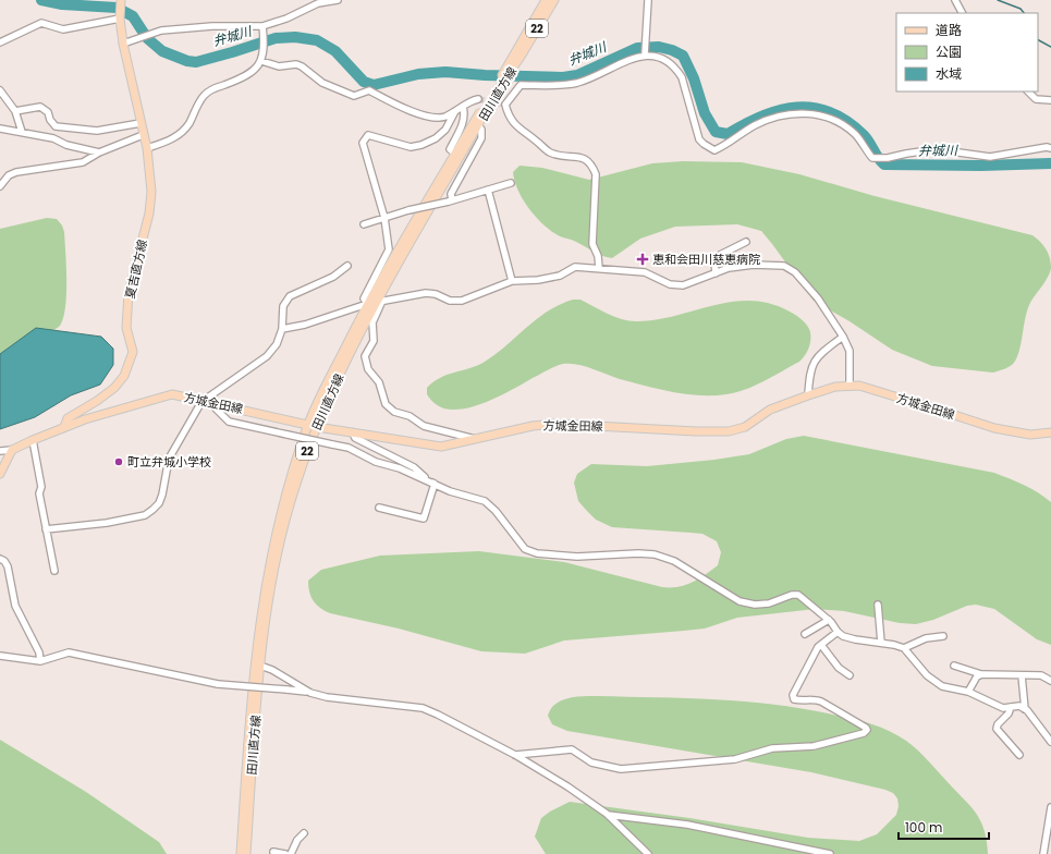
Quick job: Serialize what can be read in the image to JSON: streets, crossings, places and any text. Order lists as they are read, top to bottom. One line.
{"streets":{"main road":["22","田川直方線","夏吉直方線","方城金田線"]},"crossings":[["田川直方線","方城金田線"],["夏吉直方線","方城金田線"]],"water":["弁城川"],"places":{"health":["恵和会田川慈恵病院"],"other":["町立弁城小学校"]},"legend":["道路","公園","水域"],"scale_bar":"100 m"}
